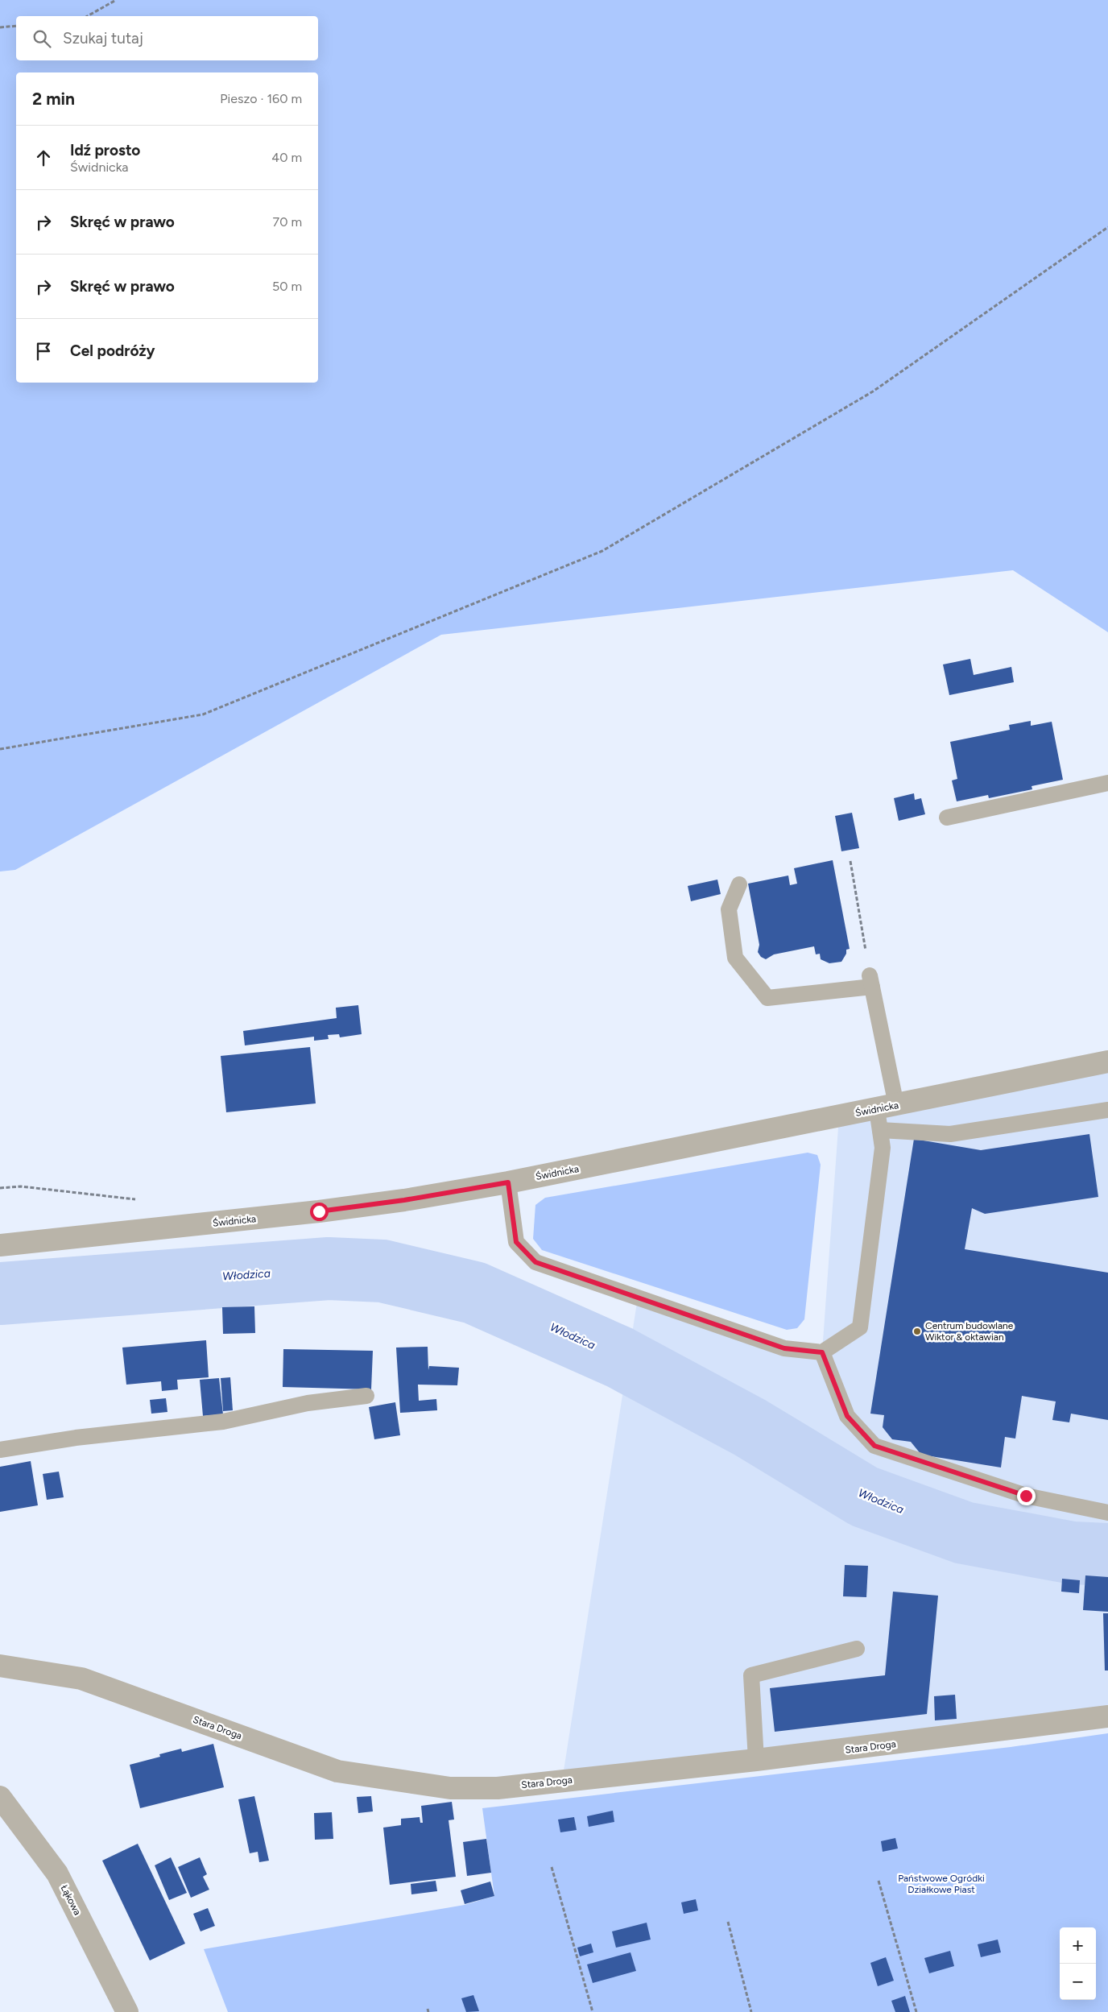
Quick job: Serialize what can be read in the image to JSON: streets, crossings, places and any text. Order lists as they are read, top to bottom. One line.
{"streets":{"street":["Świdnicka","Stara Droga","Łąkowa"]},"water":["Włodzica"],"parks":["Państwowe Ogródki Działkowe Piast"],"places":["Centrum budowlane Wiktor & oktawian"],"page":{"search":"Szukaj tutaj","heading":["2 min","Pieszo · 160 m"],"list":[["Idź prosto","Świdnicka","40 m"],["Skręć w prawo","70 m"],["Skręć w prawo","50 m"],"Cel podróży"],"map_buttons":["+","−"]}}
